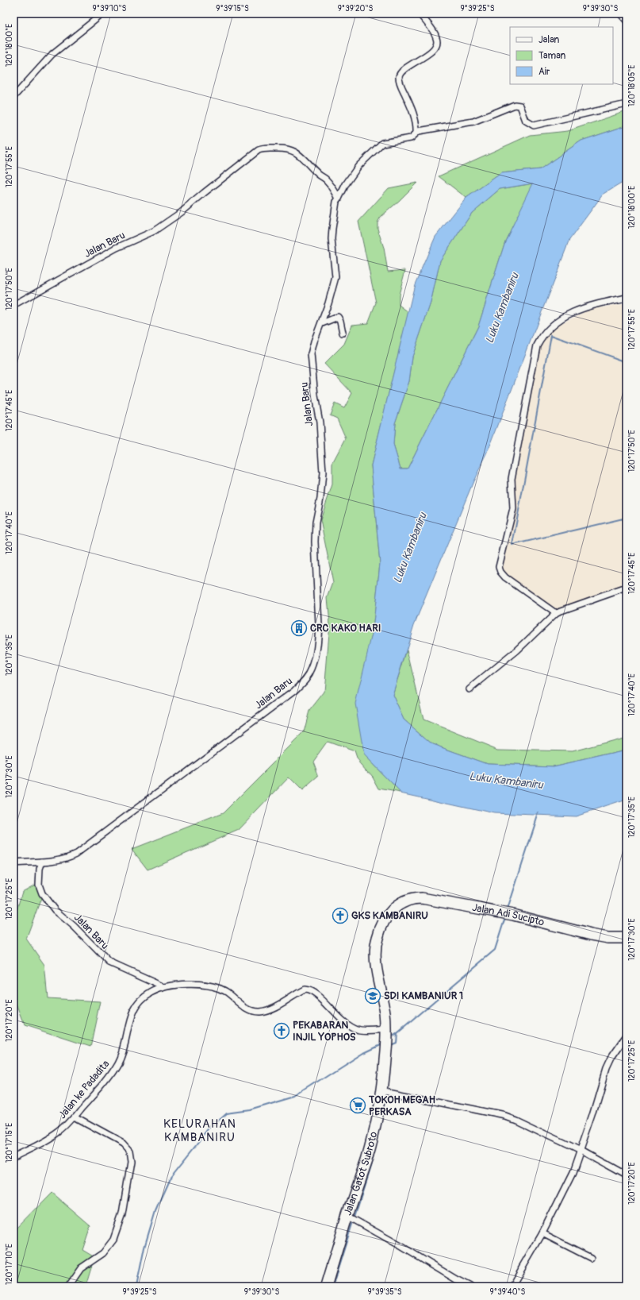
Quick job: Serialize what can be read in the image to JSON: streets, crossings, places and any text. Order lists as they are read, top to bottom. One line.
{"streets":{"highway":["Jalan Adi Sucipto","Jalan Gatot Subroto"],"street":["Jalan Baru","Jalan ke Padadita"]},"crossings":[["Jalan Baru","Jalan ke Padadita"],["Jalan Adi Sucipto","Jalan Gatot Subroto"],["Jalan ke Padadita","Jalan Gatot Subroto"]],"districts":["KELURAHAN KAMBANIRU"],"water":["Luku Kambaniru"],"places":{"building":["CRC KAKO HARI"],"church":["GKS KAMBANIRU","PEKABARAN INJIL YOPHOS"],"school or university":["SDI KAMBANIUR 1"],"supermarket":["TOKOH MEGAH PERKASA"]},"legend":["Jalan","Taman","Air"],"coordinates":["9°39'10\"S","9°39'15\"S","9°39'20\"S","9°39'25\"S","9°39'30\"S","120°18'00\"E","120°18'05\"E","120°17'55\"E","120°17'50\"E","120°17'45\"E","120°17'40\"E","120°17'35\"E","120°17'30\"E","120°17'25\"E","120°17'20\"E","120°17'15\"E","120°17'10\"E","9°39'35\"S","9°39'40\"S"]}
